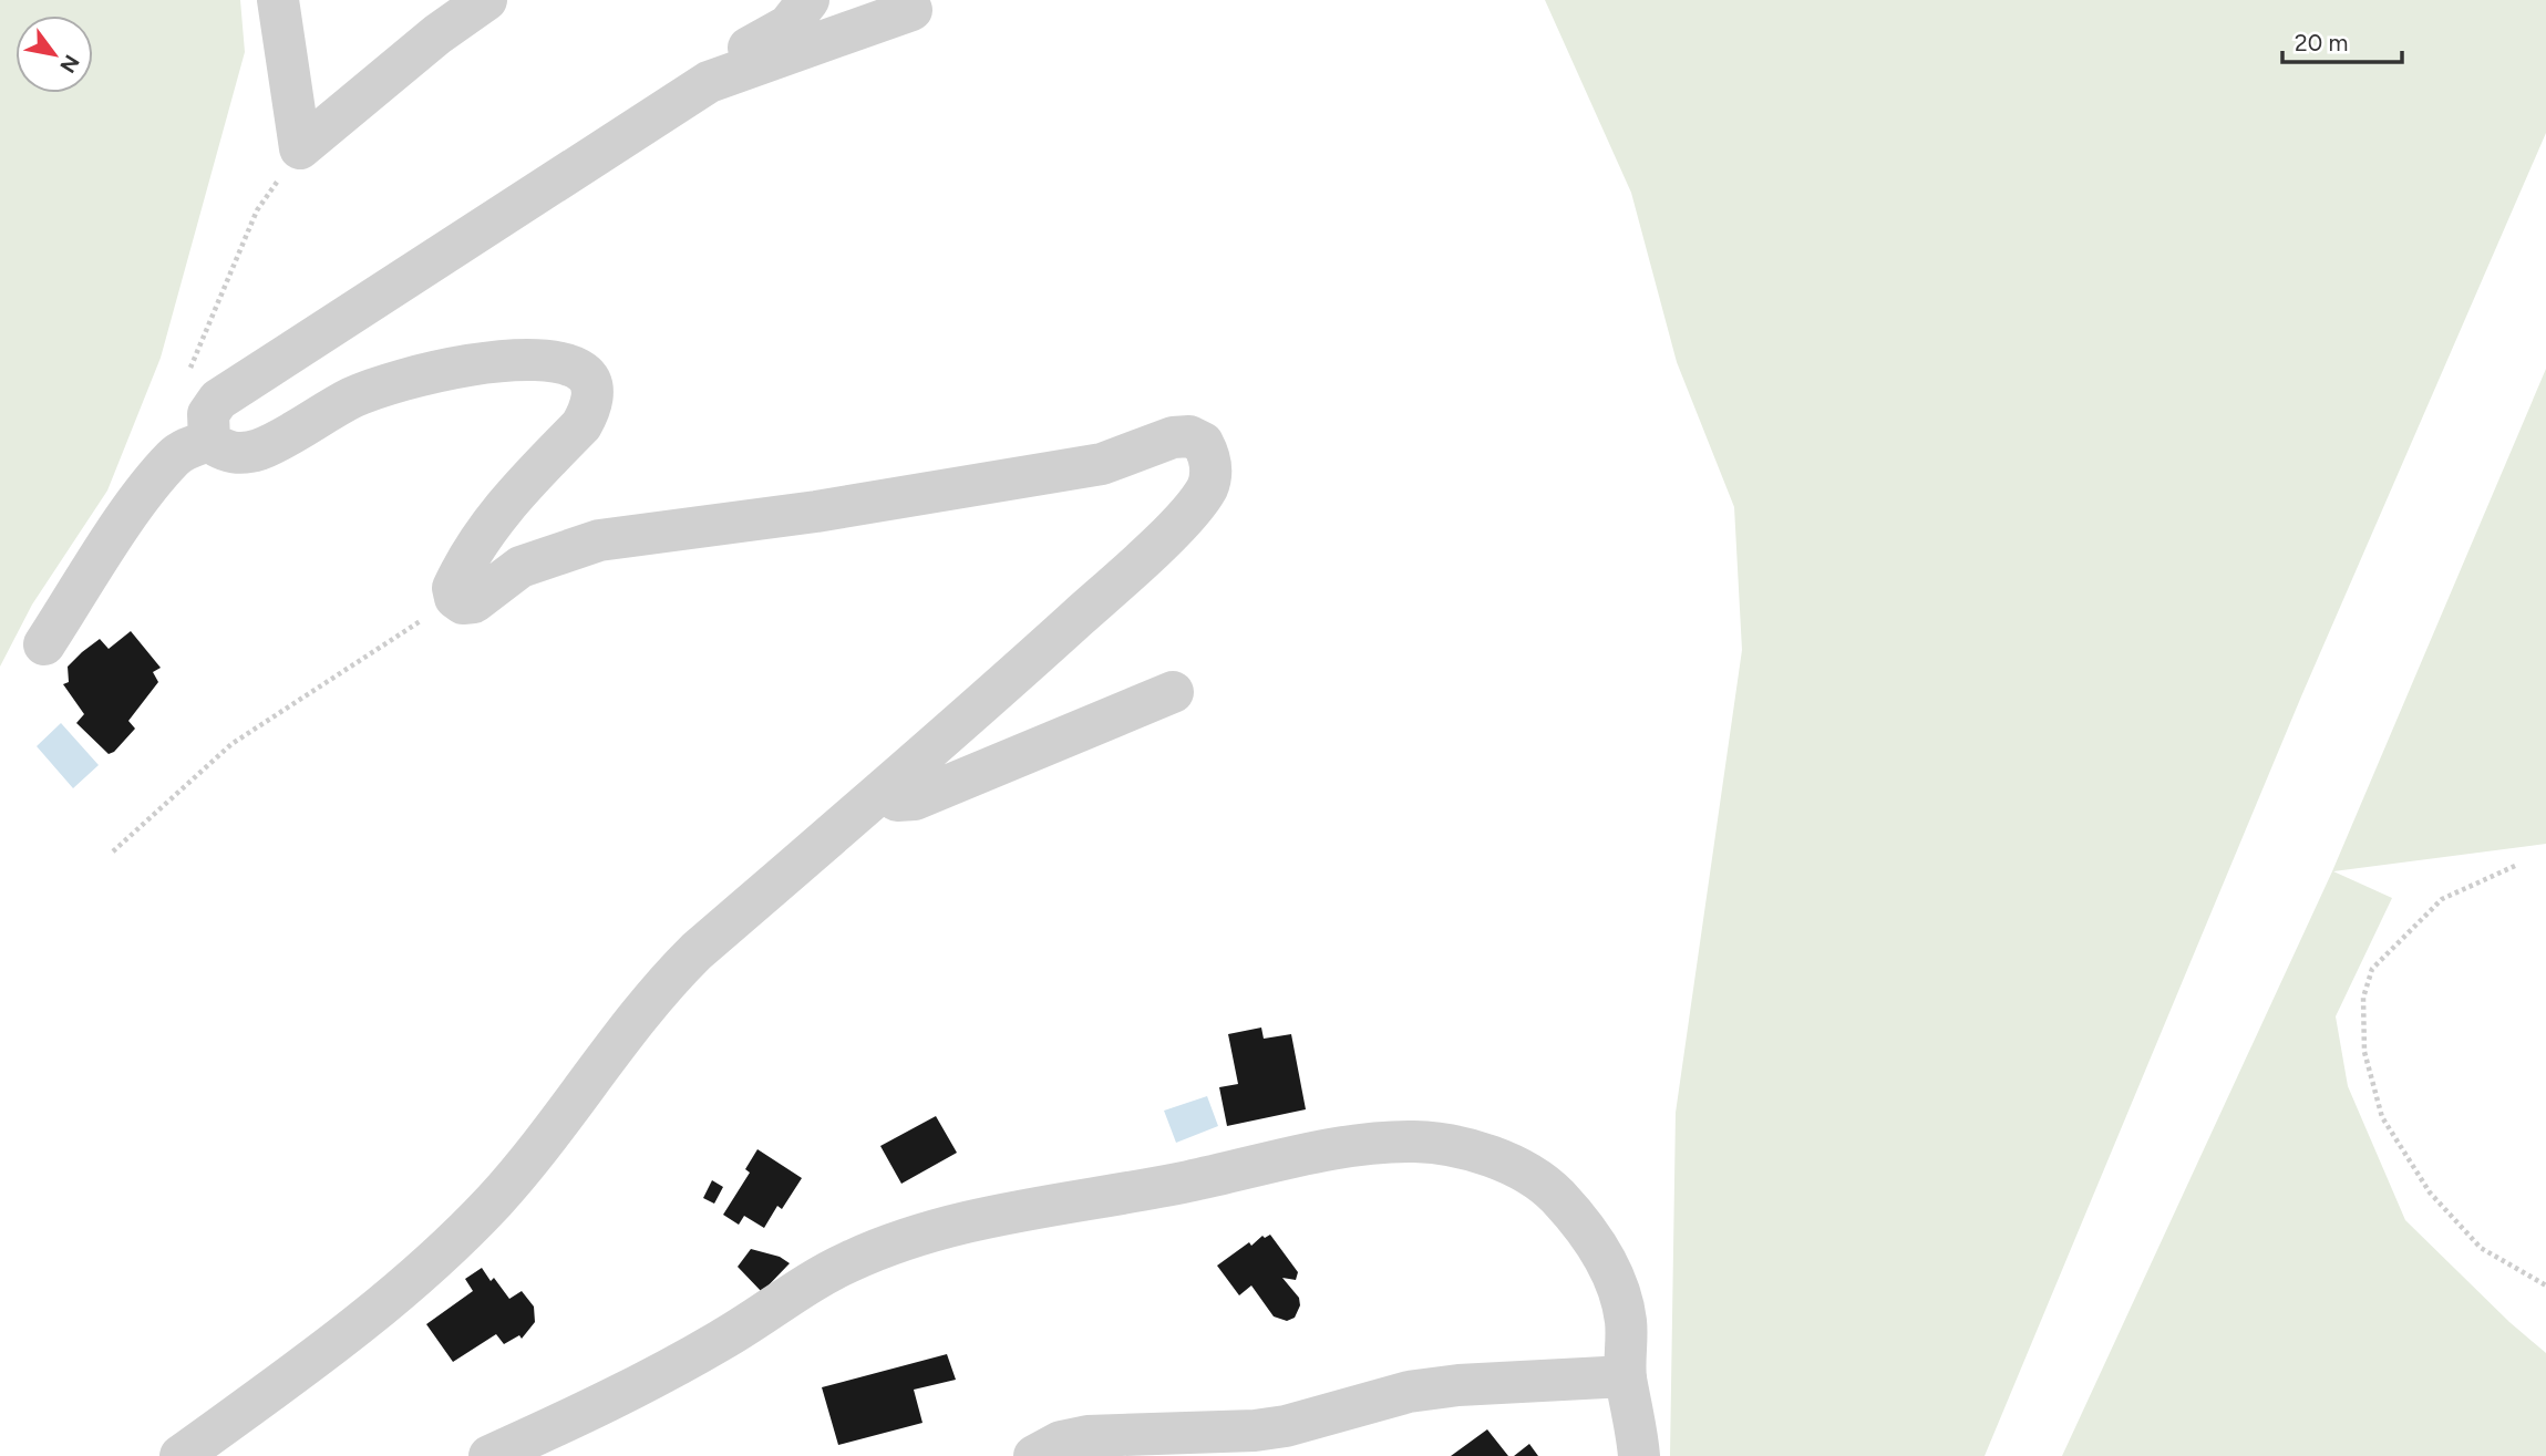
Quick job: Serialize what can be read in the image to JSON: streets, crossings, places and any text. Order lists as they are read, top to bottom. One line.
{"scale_bar":"20 m","north":"bottom right"}
